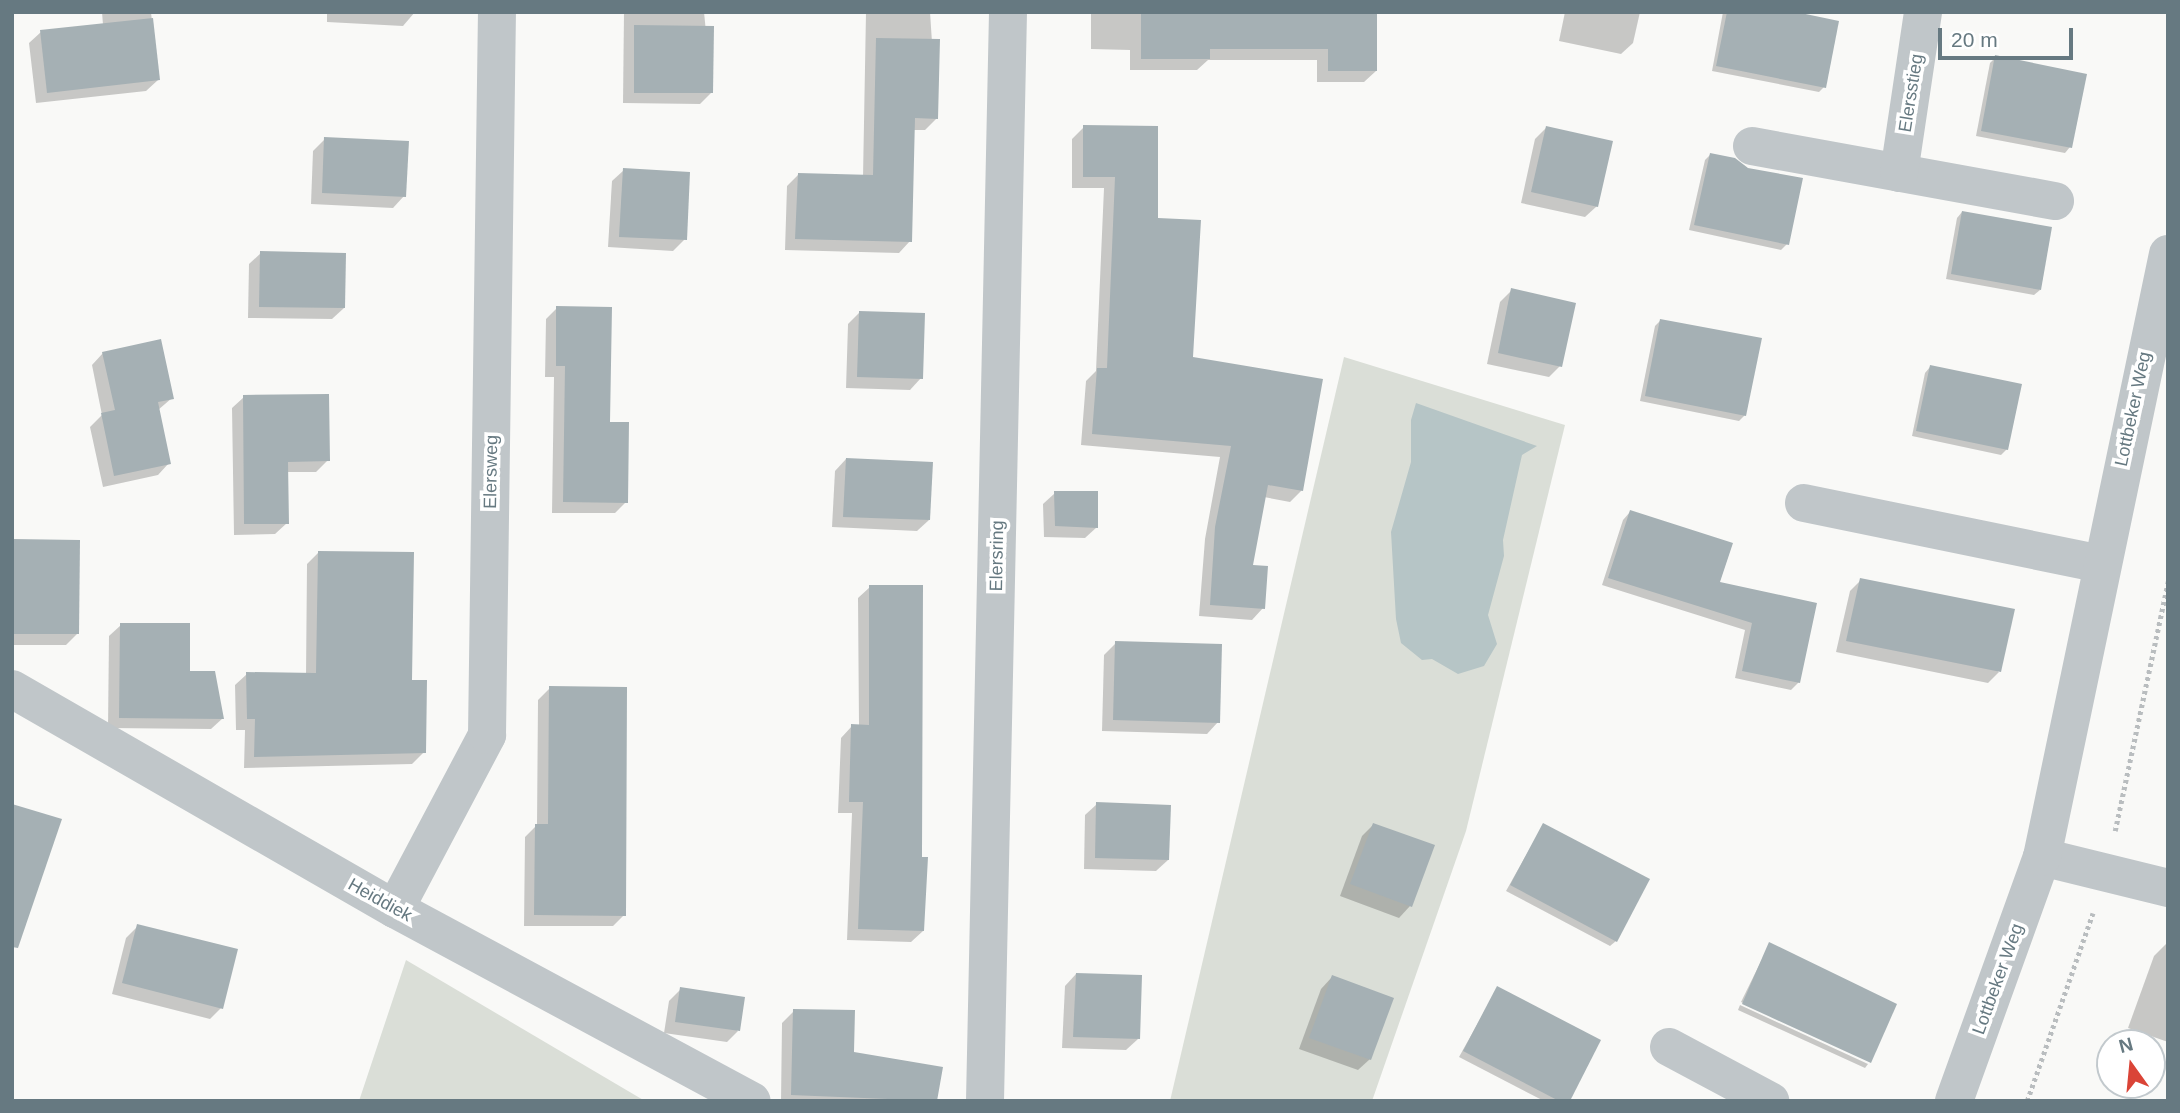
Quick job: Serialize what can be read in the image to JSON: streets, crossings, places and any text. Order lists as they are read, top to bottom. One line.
{"streets":{"street":["Elersstieg","Lottbeker Weg","Elersweg","Elersring","Heiddiek"]},"crossings":[["Elersweg","Heiddiek"]],"scale_bar":"20 m","north":"top"}
